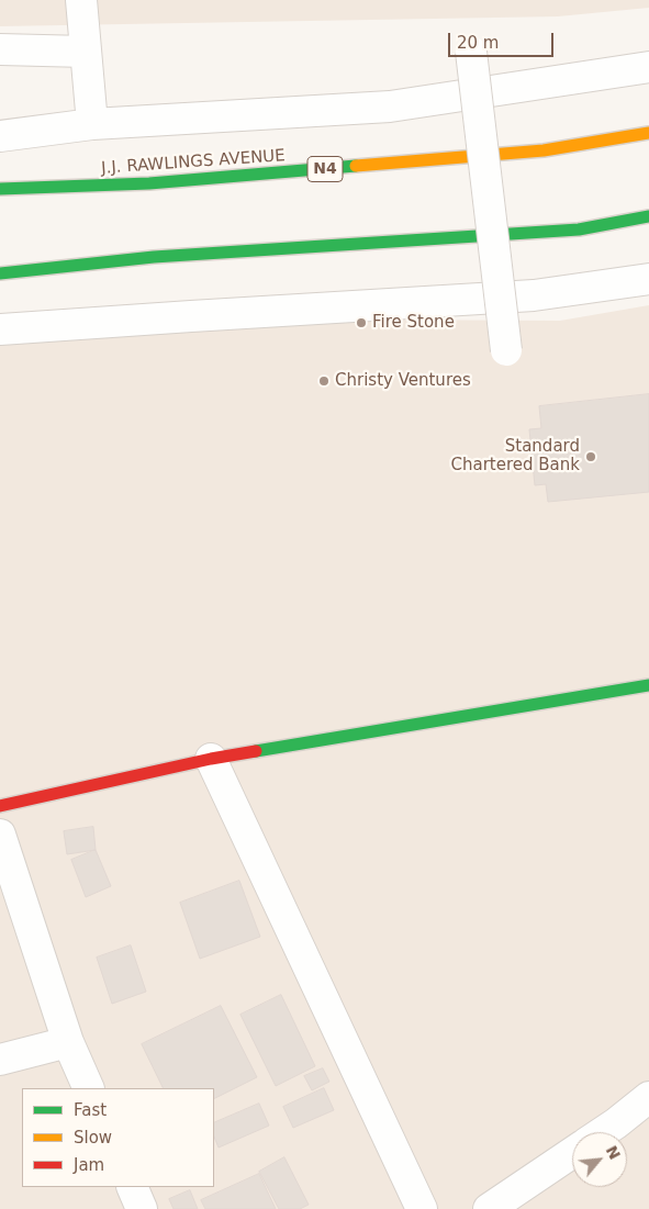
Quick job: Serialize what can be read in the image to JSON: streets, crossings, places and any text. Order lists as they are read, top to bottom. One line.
{"streets":{"main road":["J.J. RAWLINGS AVENUE","N4"]},"places":["Fire Stone","Christy Ventures","Standard Chartered Bank"],"legend":["Fast","Slow","Jam"],"scale_bar":"20 m","north":"top right"}
